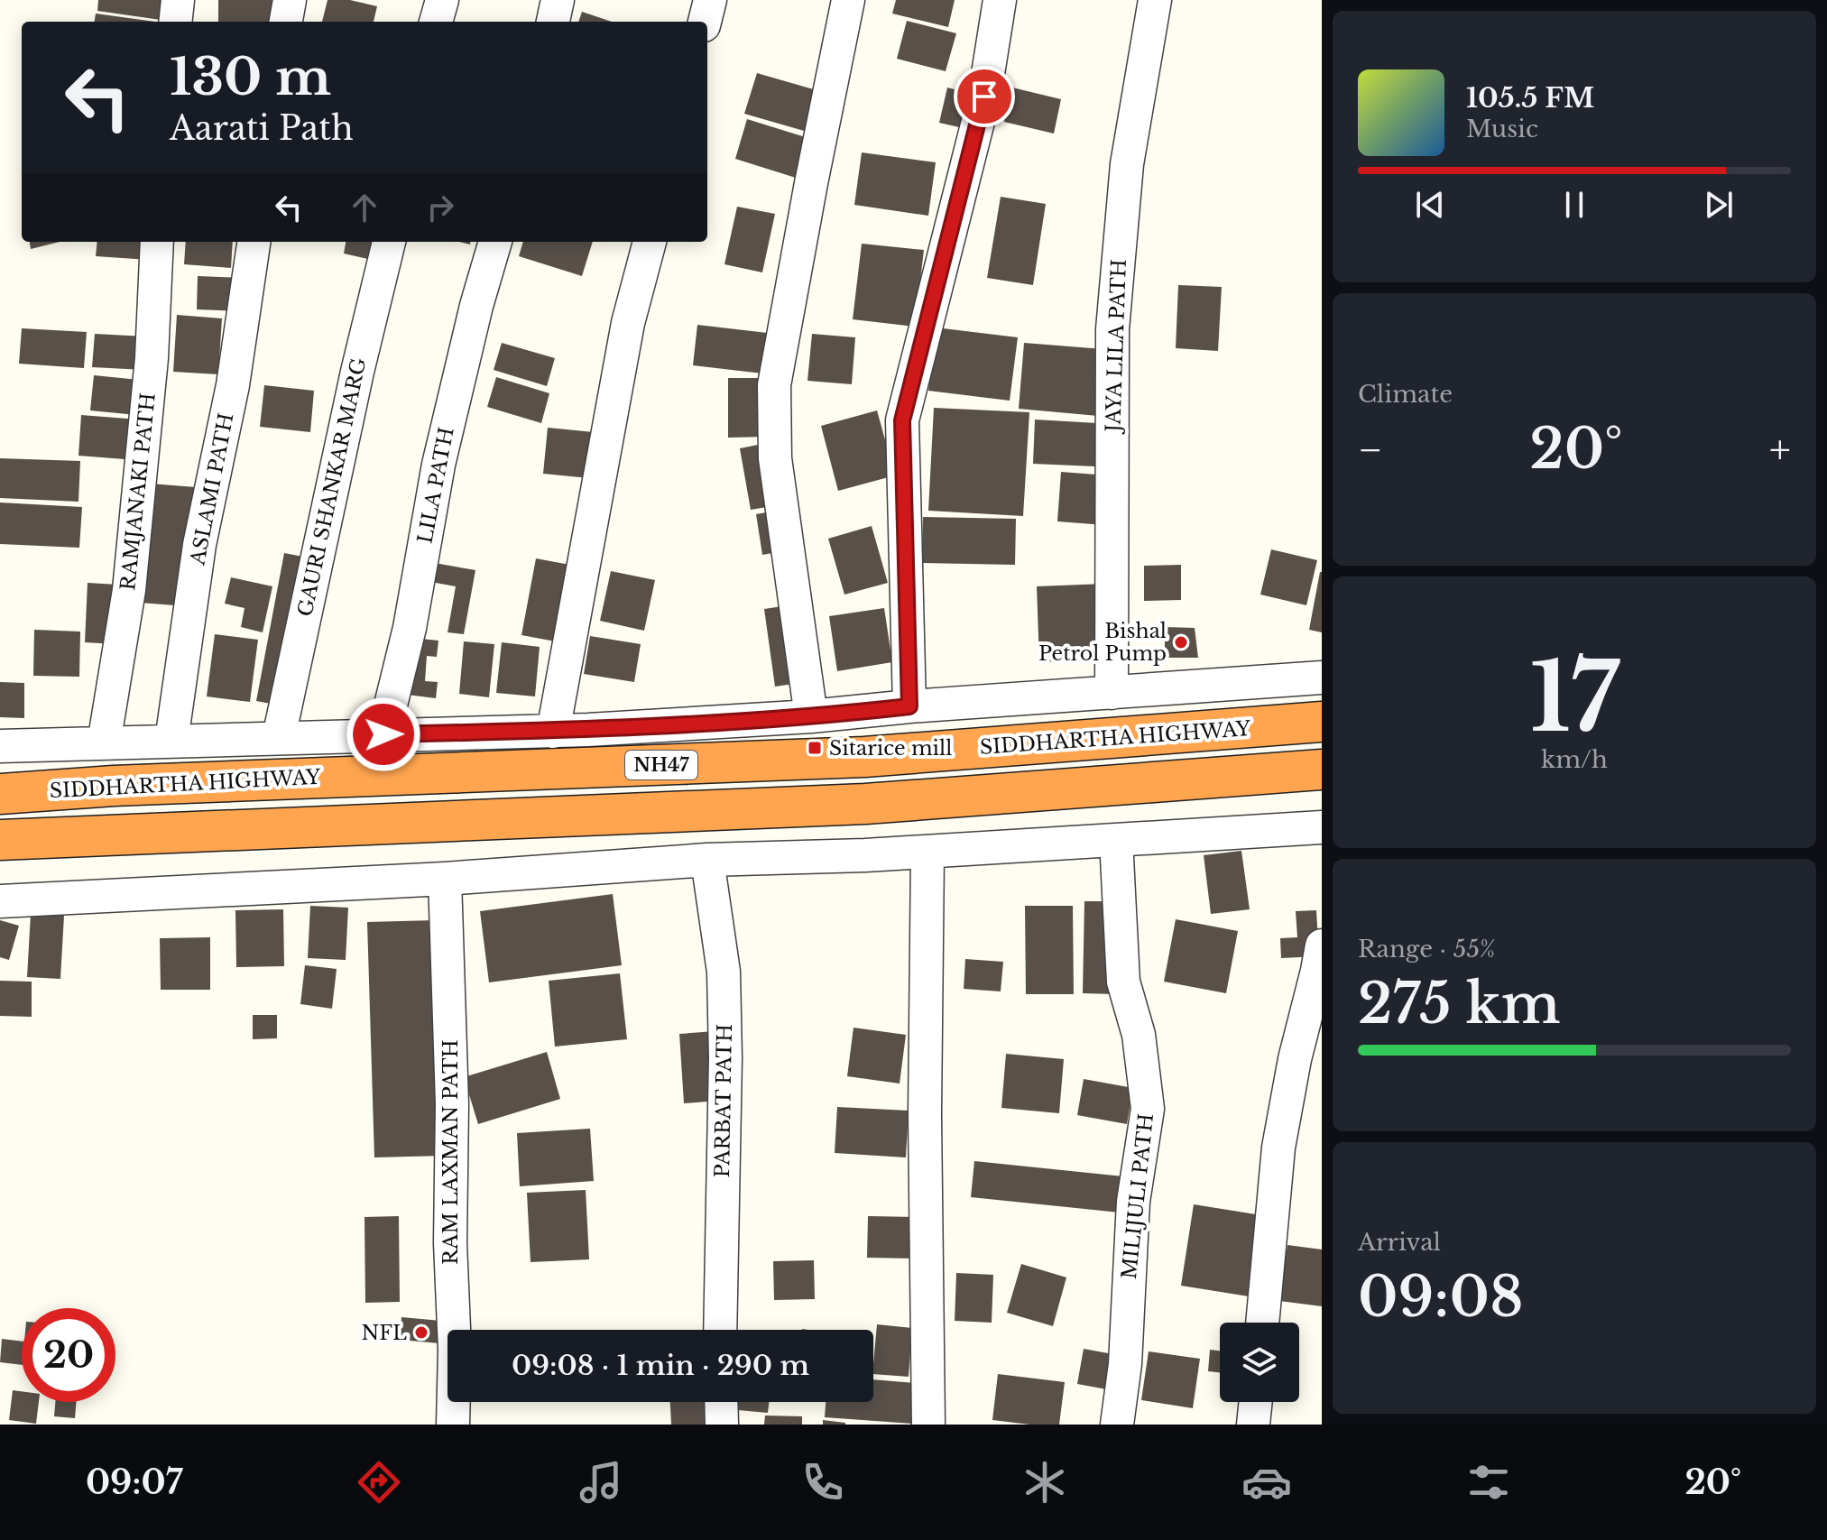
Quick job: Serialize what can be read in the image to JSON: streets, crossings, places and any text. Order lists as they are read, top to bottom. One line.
{"streets":{"highway":["SIDDHARTHA HIGHWAY","NH47"],"street":["JAYA LILA PATH","LILA PATH","GAURI SHANKAR MARG","ASLAMI PATH","RAMJANAKI PATH","PARBAT PATH","RAM LAXMAN PATH","MILIJULI PATH"]},"places":{"other":["Bishal Petrol Pump","NFL"],"transit":["Sitarice mill"]},"page":{"turn":["130 m","Aarati Path"],"song":["105.5 FM","Music"],"tile":["Climate",["17","km/h"],["Range · 55%","275 km"],["Arrival","09:08"]],"heat":["−","20°","+"],"limit":"20","trip":"09:08 · 1 min · 290 m","tabs":["09:07","20°"]}}
